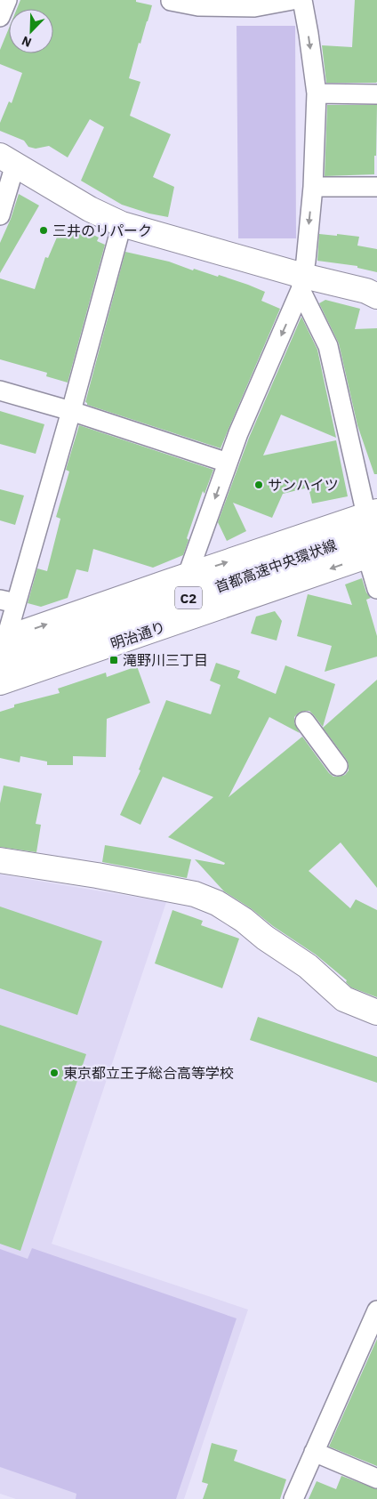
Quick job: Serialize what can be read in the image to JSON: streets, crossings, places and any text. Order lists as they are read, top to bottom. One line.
{"streets":{"main road":["首都高速中央環状線","C2","明治通り"]},"crossings":[["首都高速中央環状線","明治通り"]],"places":{"other":["三井のリパーク","サンハイツ","東京都立王子総合高等学校"],"transit":["滝野川三丁目"]},"north":"bottom left"}
